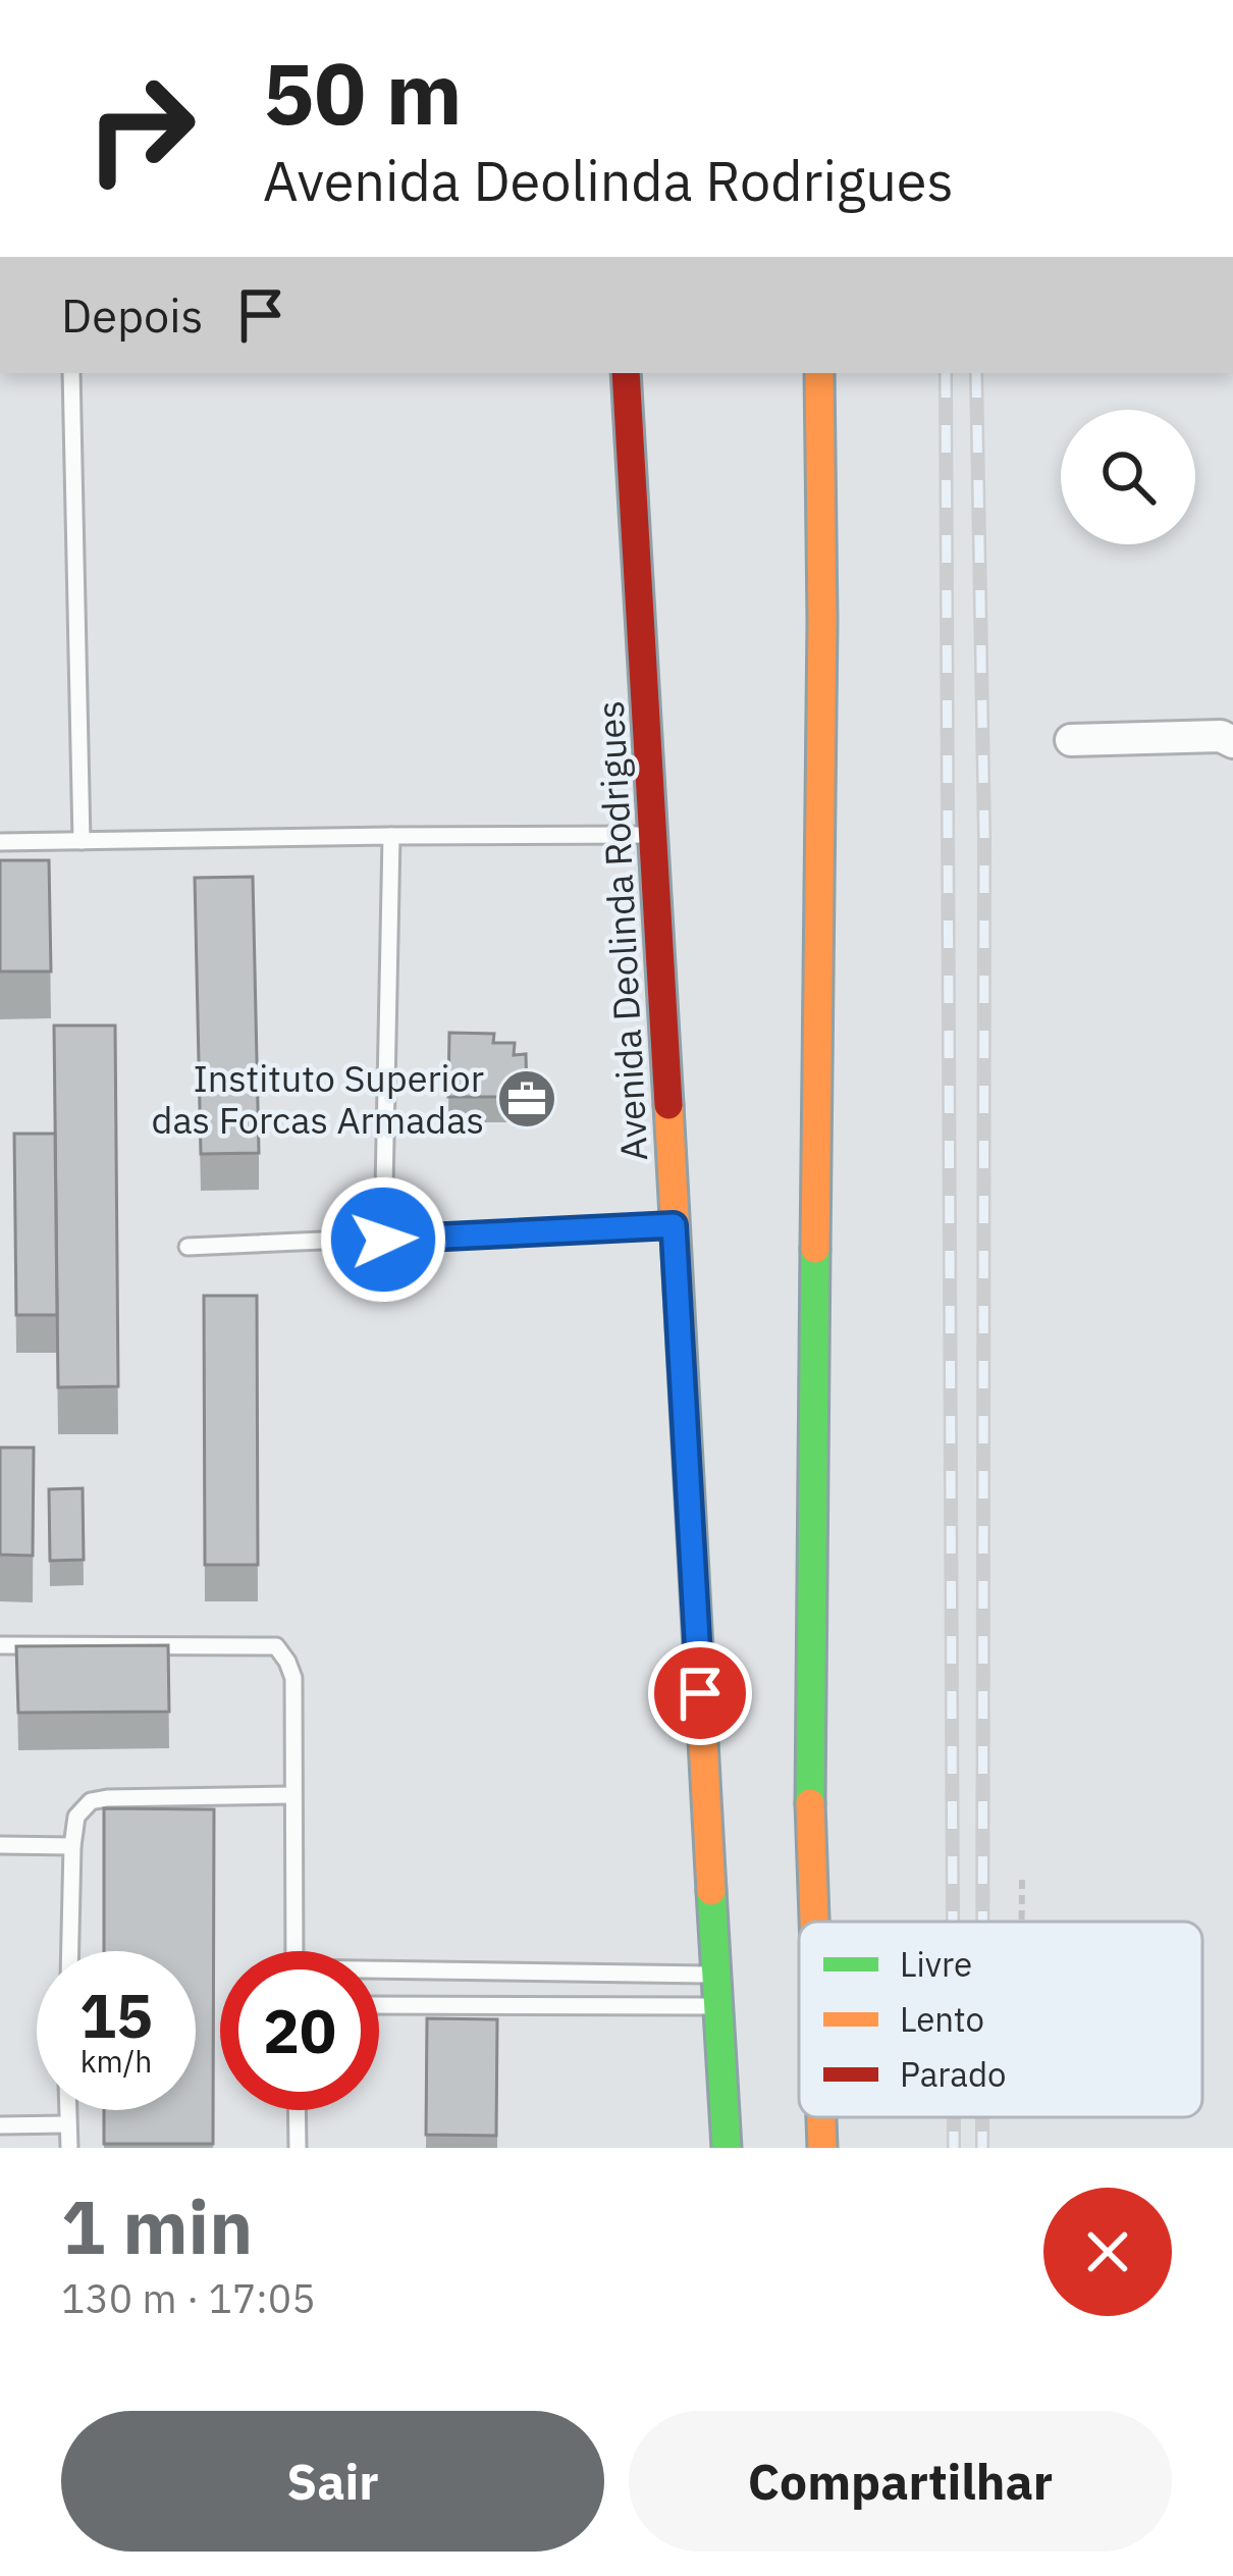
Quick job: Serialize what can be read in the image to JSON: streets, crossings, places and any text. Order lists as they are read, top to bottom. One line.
{"streets":{"highway":["Avenida Deolinda Rodrigues"]},"places":{"office":["Instituto Superior das Forcas Armadas"]},"legend":["Livre","Lento","Parado"],"page":{"turn":["50 m","Avenida Deolinda Rodrigues"],"then":"Depois","speed":"15 km/h","limit":"20","heading":["1 min","130 m · 17:05"],"buttons":["Sair","Compartilhar"]}}
